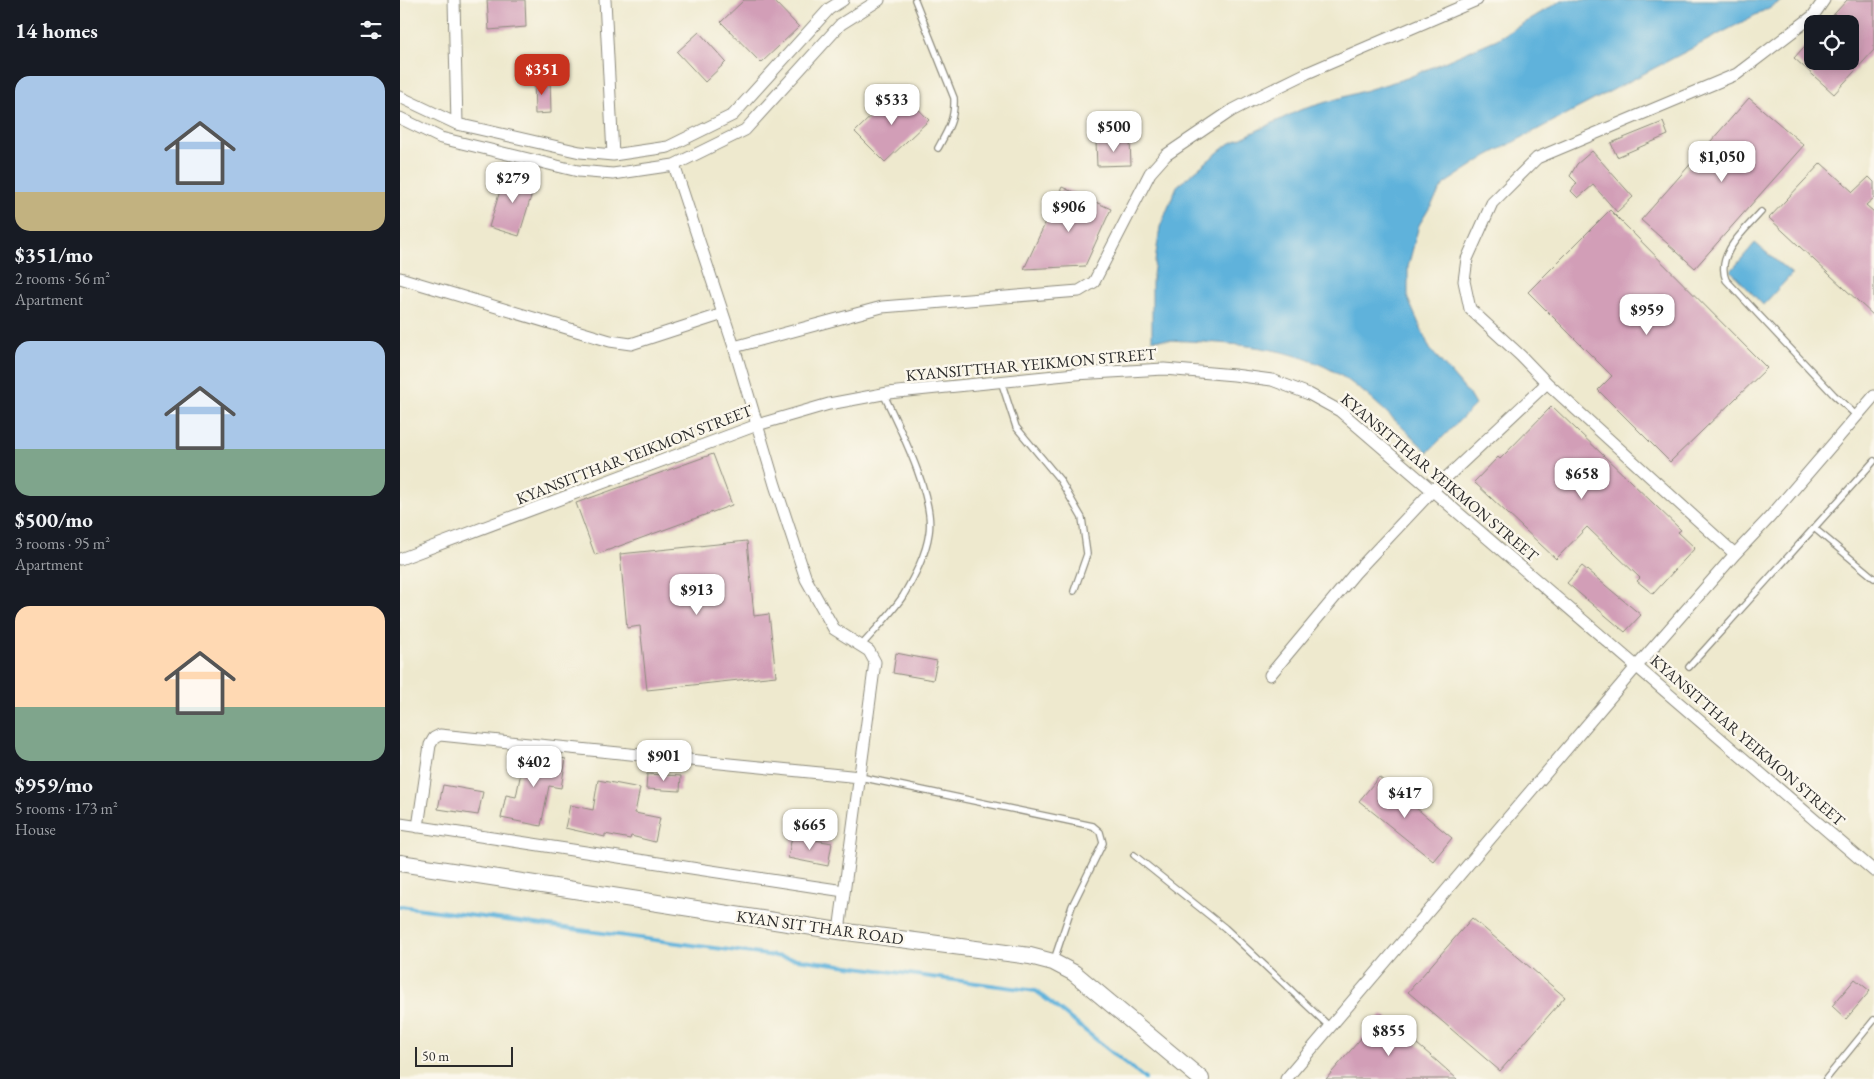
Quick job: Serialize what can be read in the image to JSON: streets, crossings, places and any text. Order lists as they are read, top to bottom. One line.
{"streets":{"main road":["KYAN SIT THAR ROAD"],"street":["KYANSITTHAR YEIKMON STREET"]},"scale_bar":"50 m","page":{"heading":"14 homes","price":["$351","$533","$500","$1,050","$279","$906","$959","$658","$913","$901","$402","$417","$665","$855"],"list":[{"name":"$351/mo","note":"2 rooms · 56 m² · Apartment"},{"name":"$500/mo","note":"3 rooms · 95 m² · Apartment"},{"name":"$959/mo","note":"5 rooms · 173 m² · House"}],"scale":"50 m"}}
